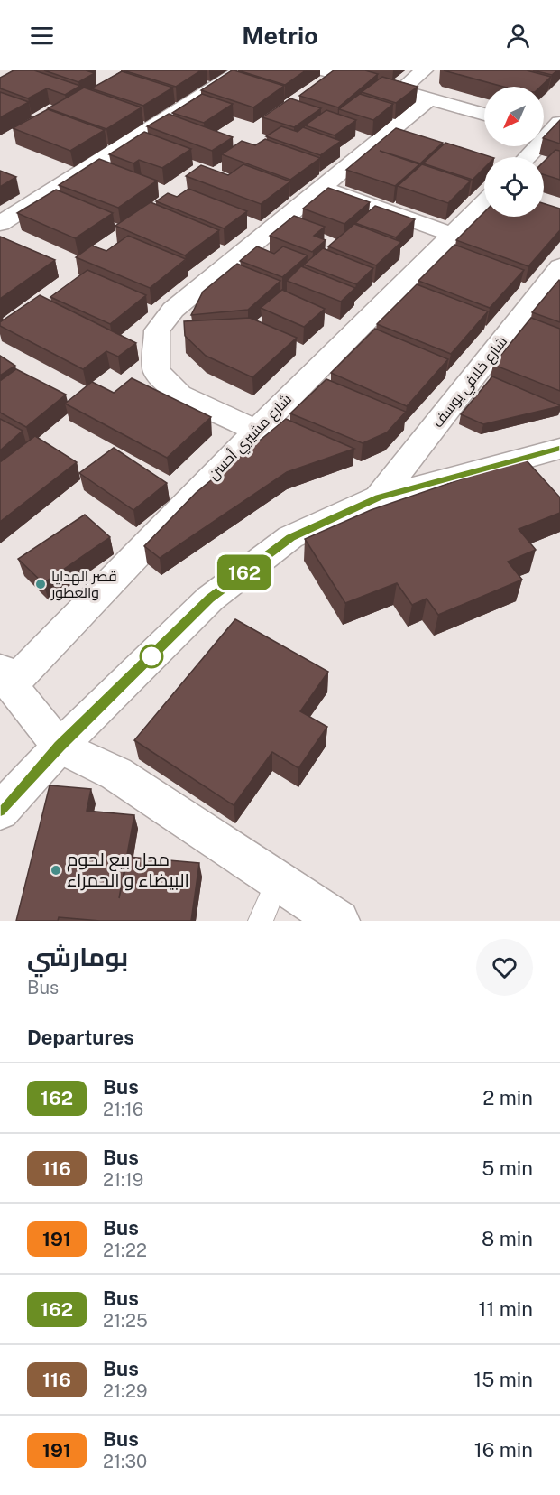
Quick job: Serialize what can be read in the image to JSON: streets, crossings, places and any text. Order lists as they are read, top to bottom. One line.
{"streets":{"street":["شارع خلافي يوسف","شارع مشيري أحسن"]},"places":["قصر الهدايا والعطور","محل بيع لحوم البيضاء و الحمراء"],"lines":["bus line 162"],"north":"bottom left","page":{"header":"Metrio","on_map":"162","heading":[["بومارشي","Bus"],"Departures"],"list":[{"mark":"162","name":"Bus","note":"21:16","value":"2 min"},{"mark":"116","name":"Bus","note":"21:19","value":"5 min"},{"mark":"191","name":"Bus","note":"21:22","value":"8 min"},{"mark":"162","name":"Bus","note":"21:25","value":"11 min"},{"mark":"116","name":"Bus","note":"21:29","value":"15 min"},{"mark":"191","name":"Bus","note":"21:30","value":"16 min"}]}}
